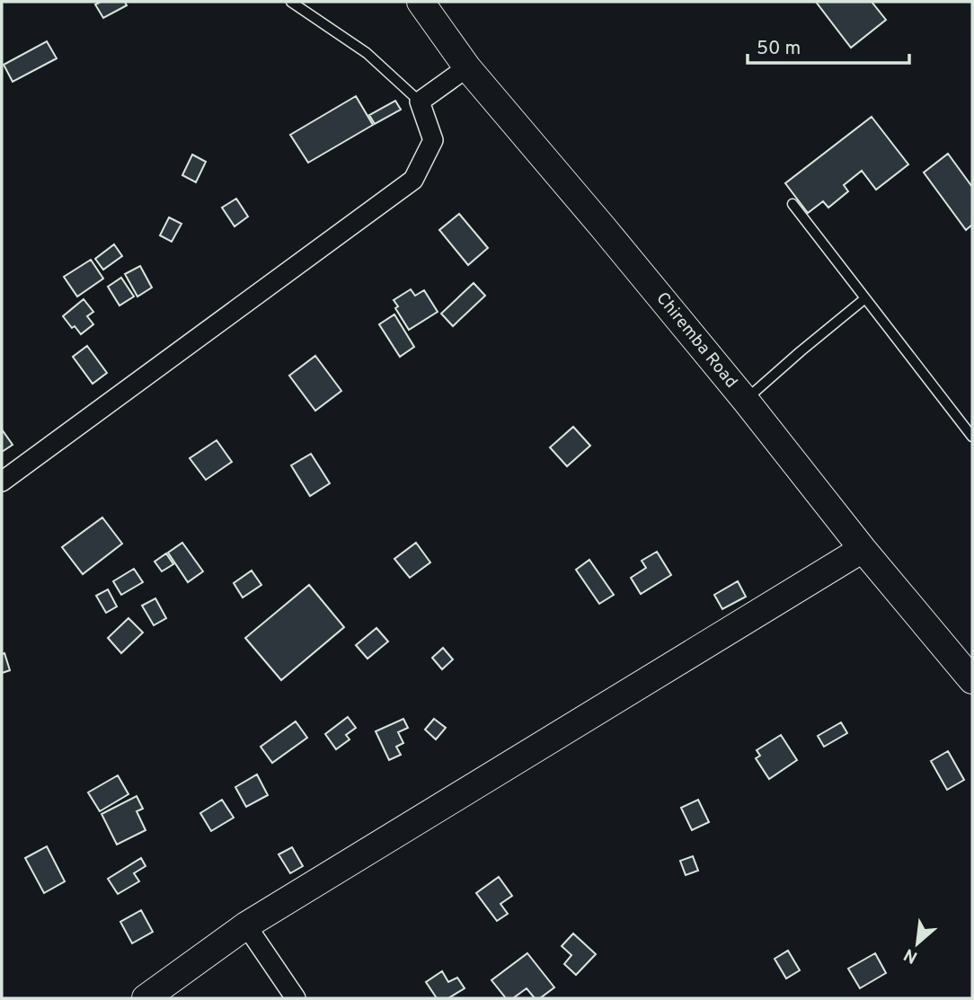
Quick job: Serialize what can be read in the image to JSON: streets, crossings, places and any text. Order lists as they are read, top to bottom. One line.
{"streets":{"main road":["Chiremba Road"]},"scale_bar":"50 m","north":"bottom left"}
